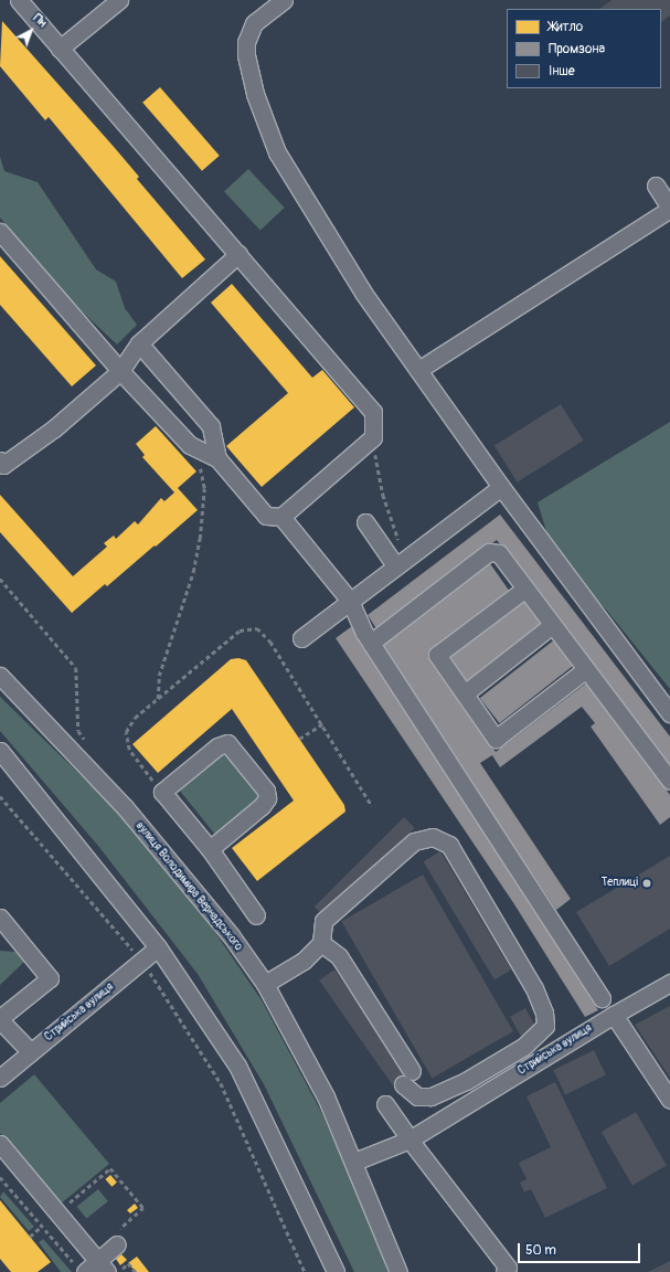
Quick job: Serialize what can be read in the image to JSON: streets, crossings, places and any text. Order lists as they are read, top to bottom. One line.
{"streets":{"street":["вулиця Володимира Вернадського","Стрийська вулиця"]},"crossings":[["вулиця Володимира Вернадського","Стрийська вулиця"]],"places":["Теплиці"],"legend":["Житло","Промзона","Інше"],"scale_bar":"50 m","north":"top right"}
